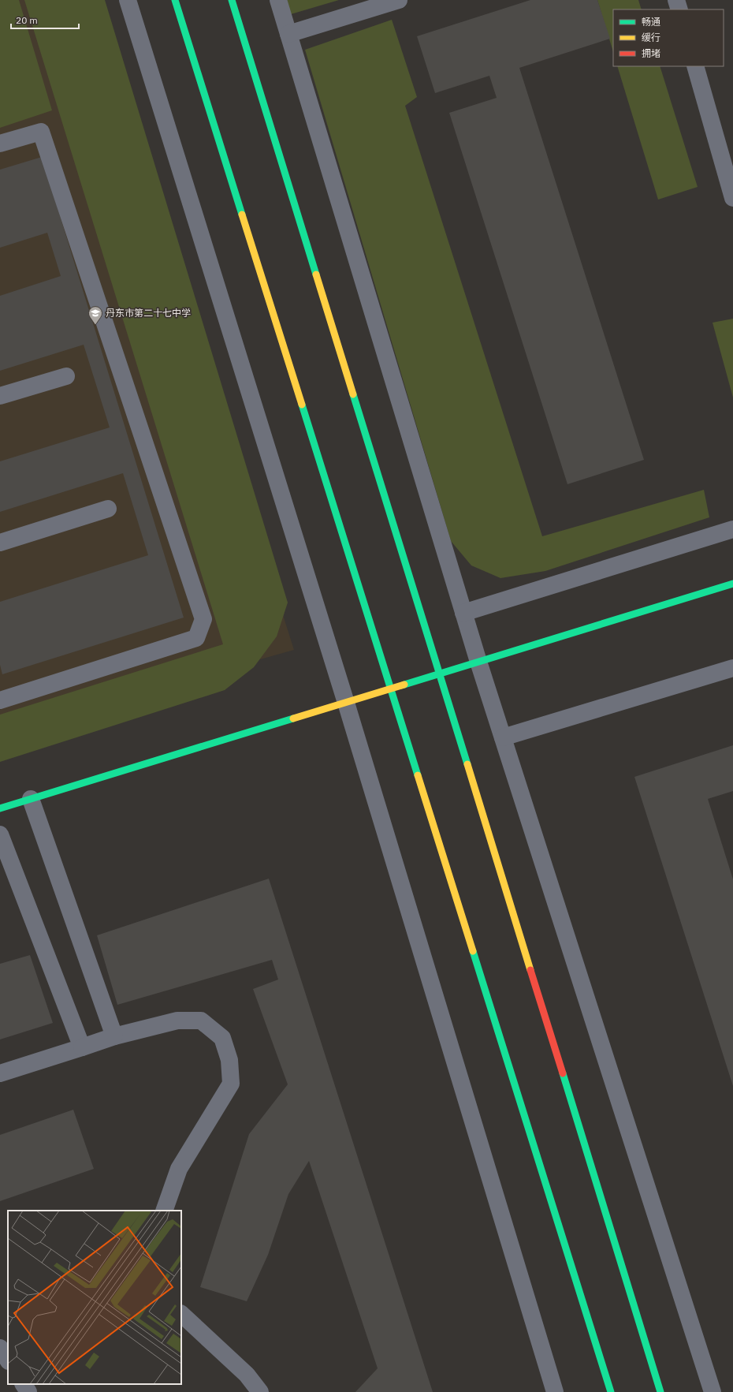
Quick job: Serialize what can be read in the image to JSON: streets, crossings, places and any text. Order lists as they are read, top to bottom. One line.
{"places":{"school or university":["丹东市第二十七中学"]},"legend":["畅通","缓行","拥堵"],"scale_bar":"20 m"}
